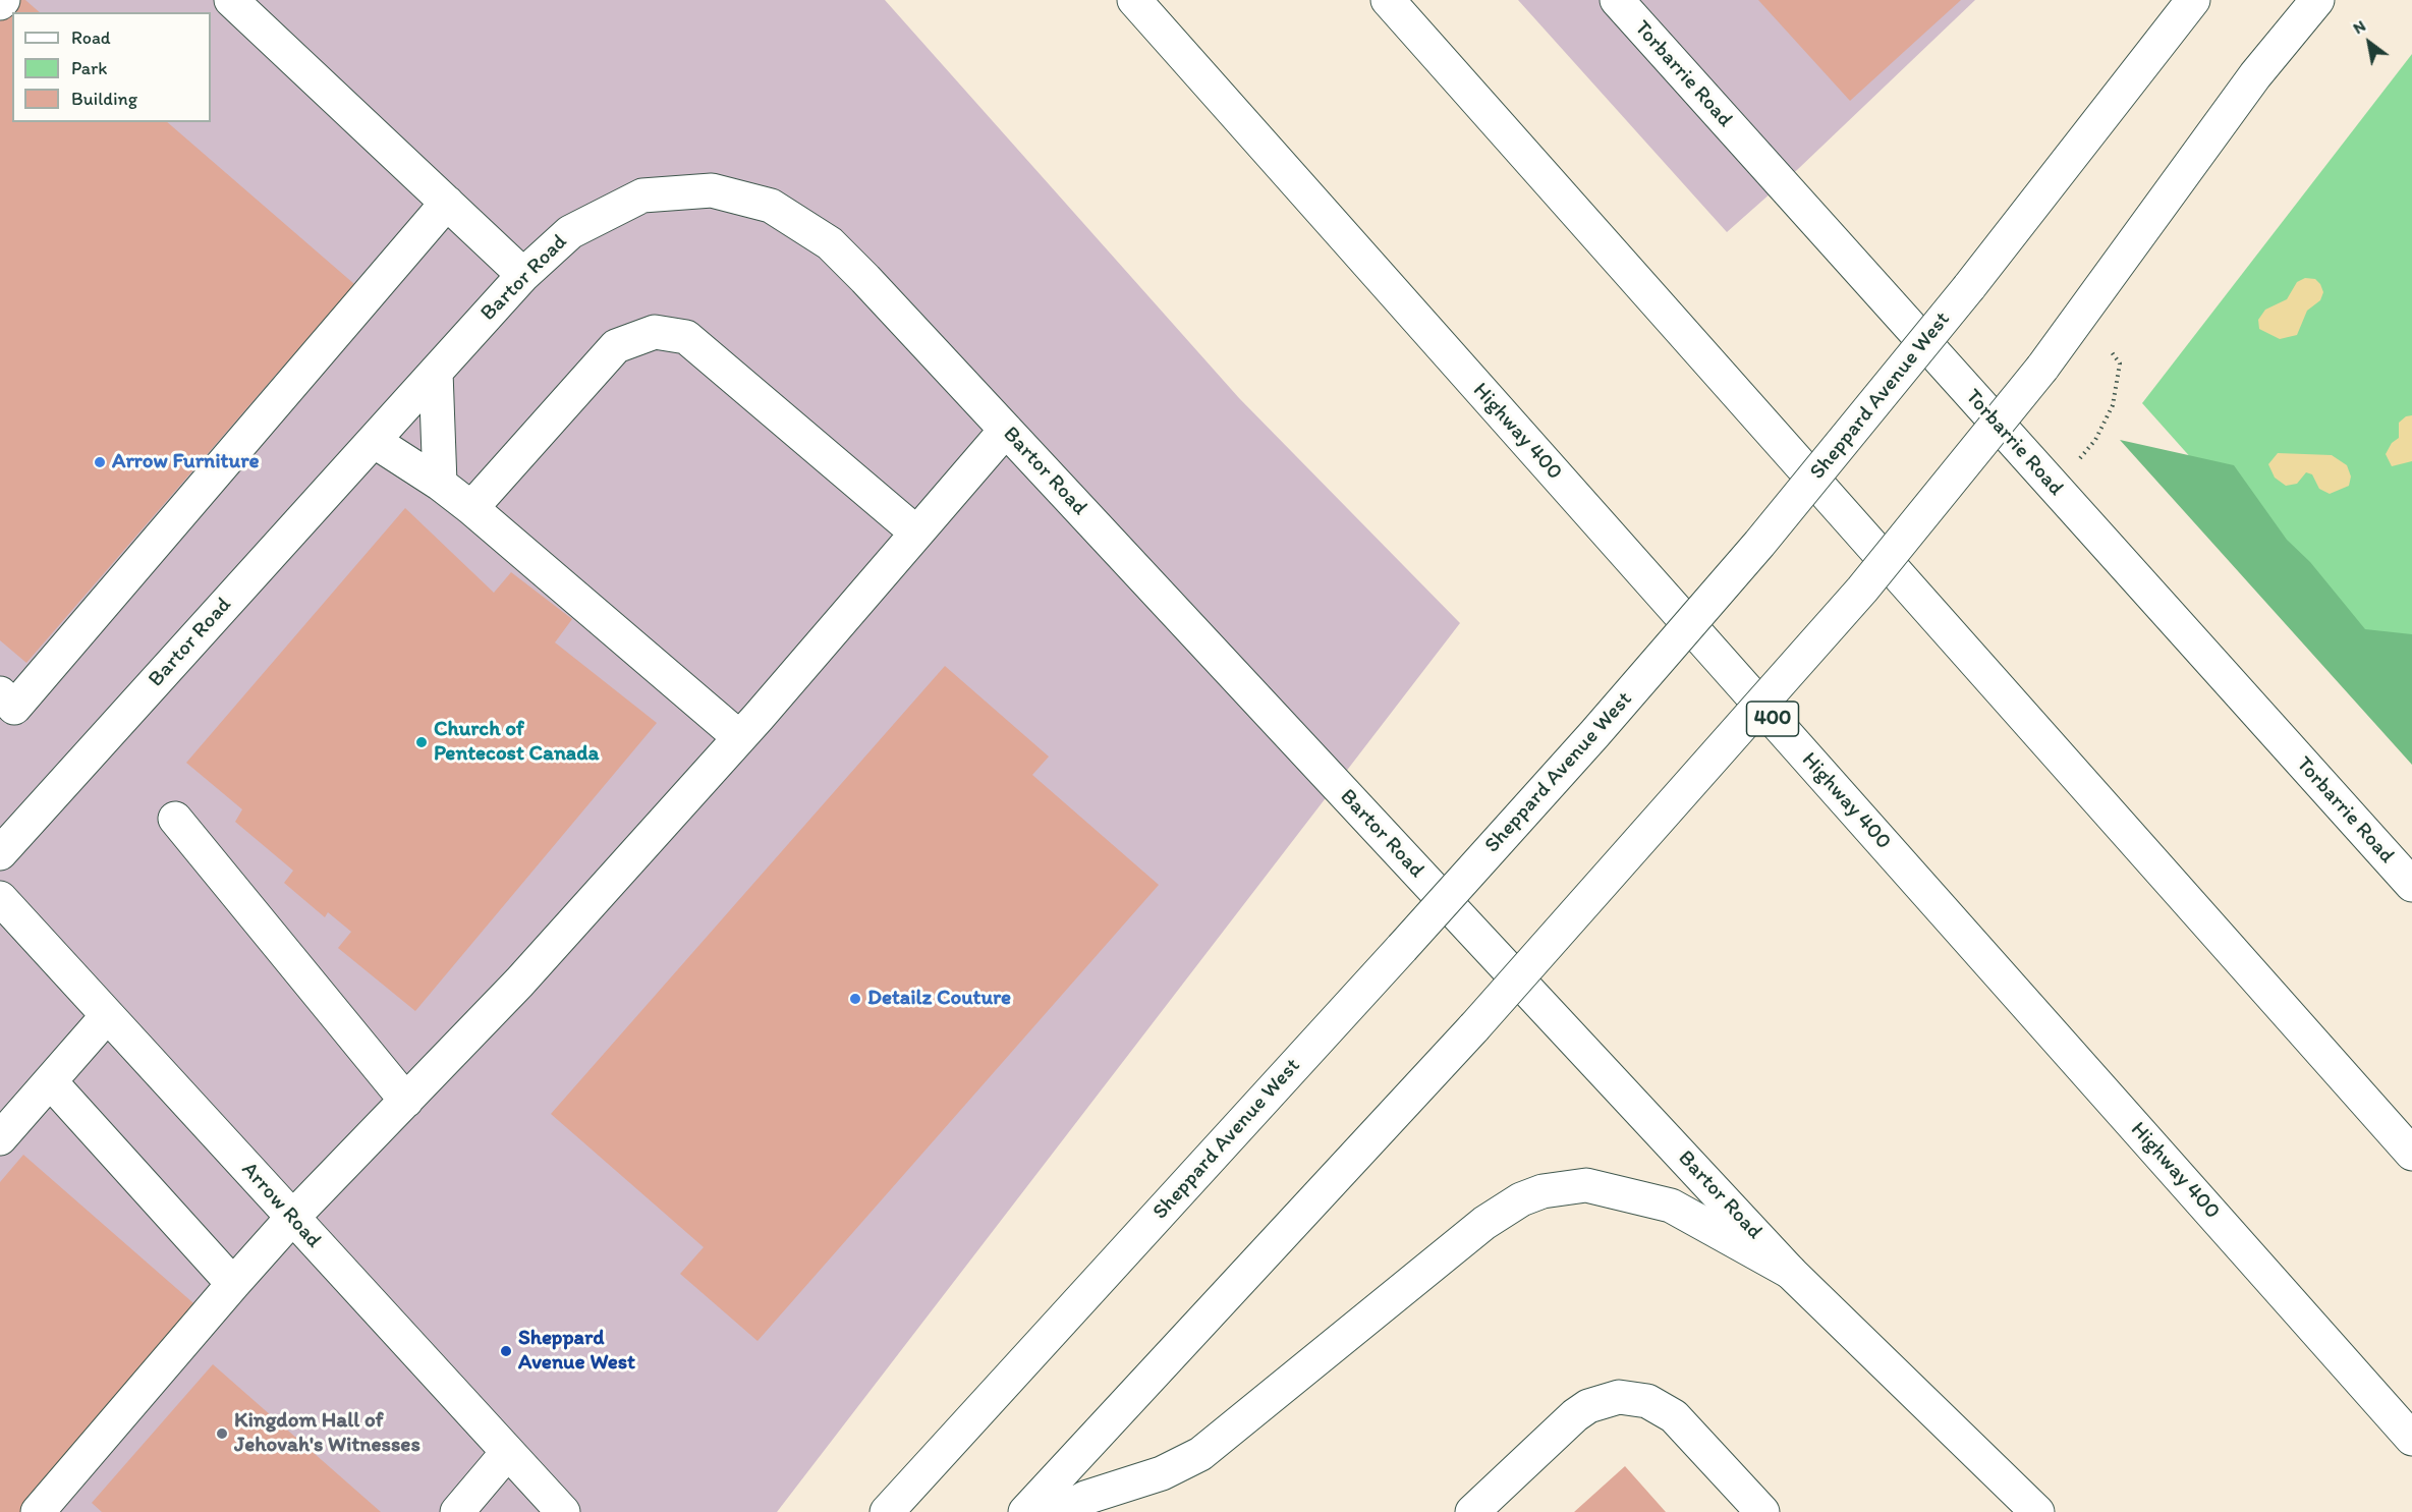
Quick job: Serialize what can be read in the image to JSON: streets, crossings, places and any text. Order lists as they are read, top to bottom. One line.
{"streets":{"main road":["Torbarrie Road","Bartor Road","Sheppard Avenue West","Highway 400","400","Arrow Road"]},"places":["Arrow Furniture","Church of Pentecost Canada","Detailz Couture","Sheppard Avenue West","Kingdom Hall of Jehovah's Witnesses"],"legend":["Road","Park","Building"],"north":"top left"}
